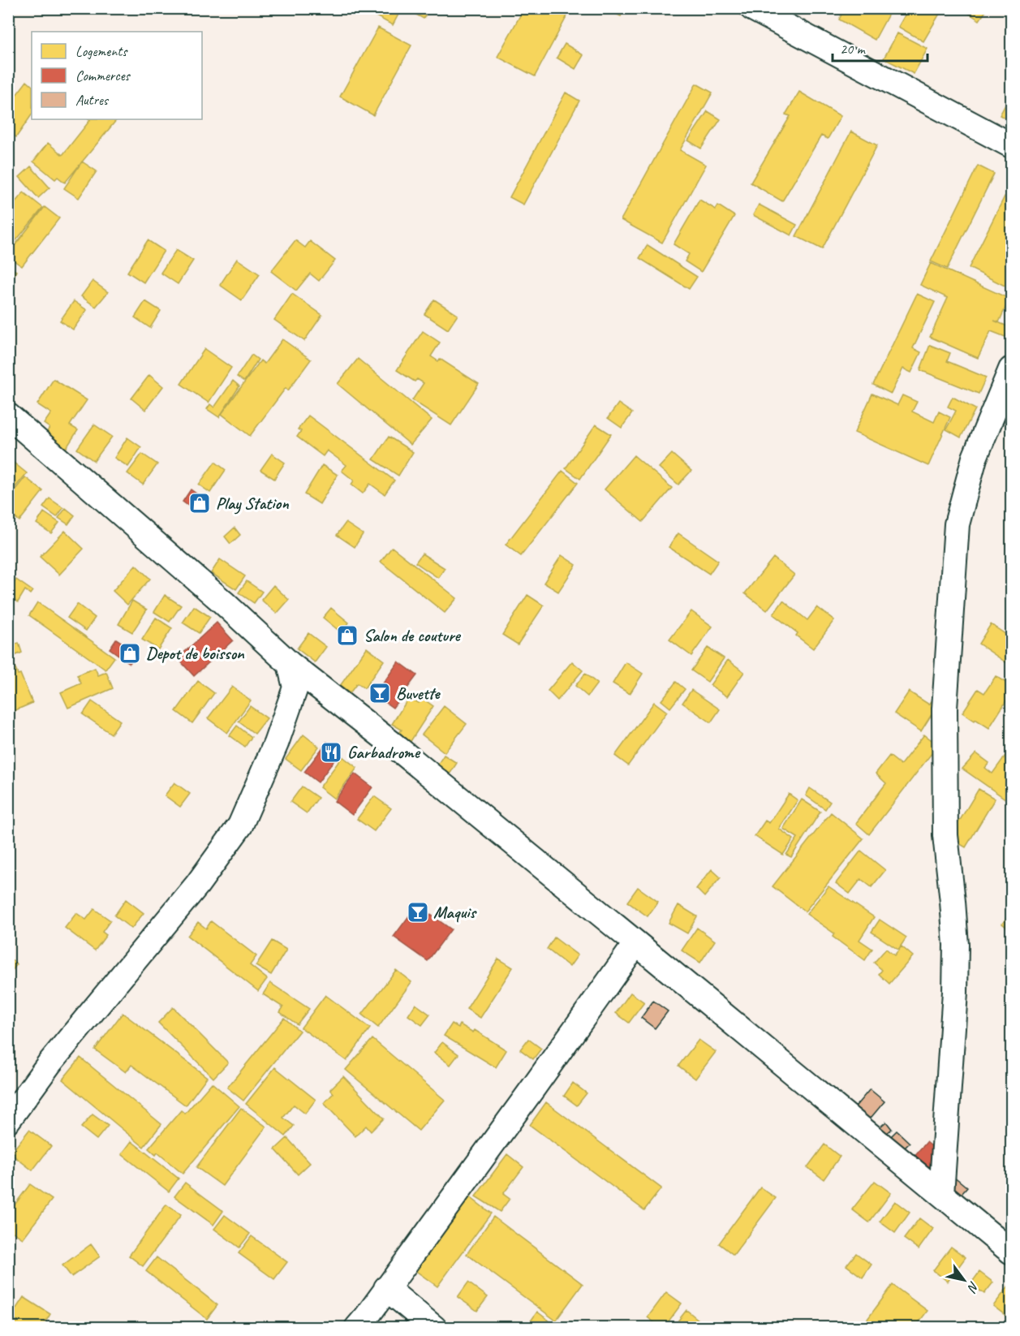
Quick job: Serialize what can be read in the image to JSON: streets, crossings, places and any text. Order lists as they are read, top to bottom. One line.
{"places":{"shop":["Play Station","Salon de couture","Depot de boisson"],"bar":["Buvette","Maquis"],"restaurant":["Garbadrome"]},"legend":["Logements","Commerces","Autres"],"scale_bar":"20 m","north":"bottom right"}
